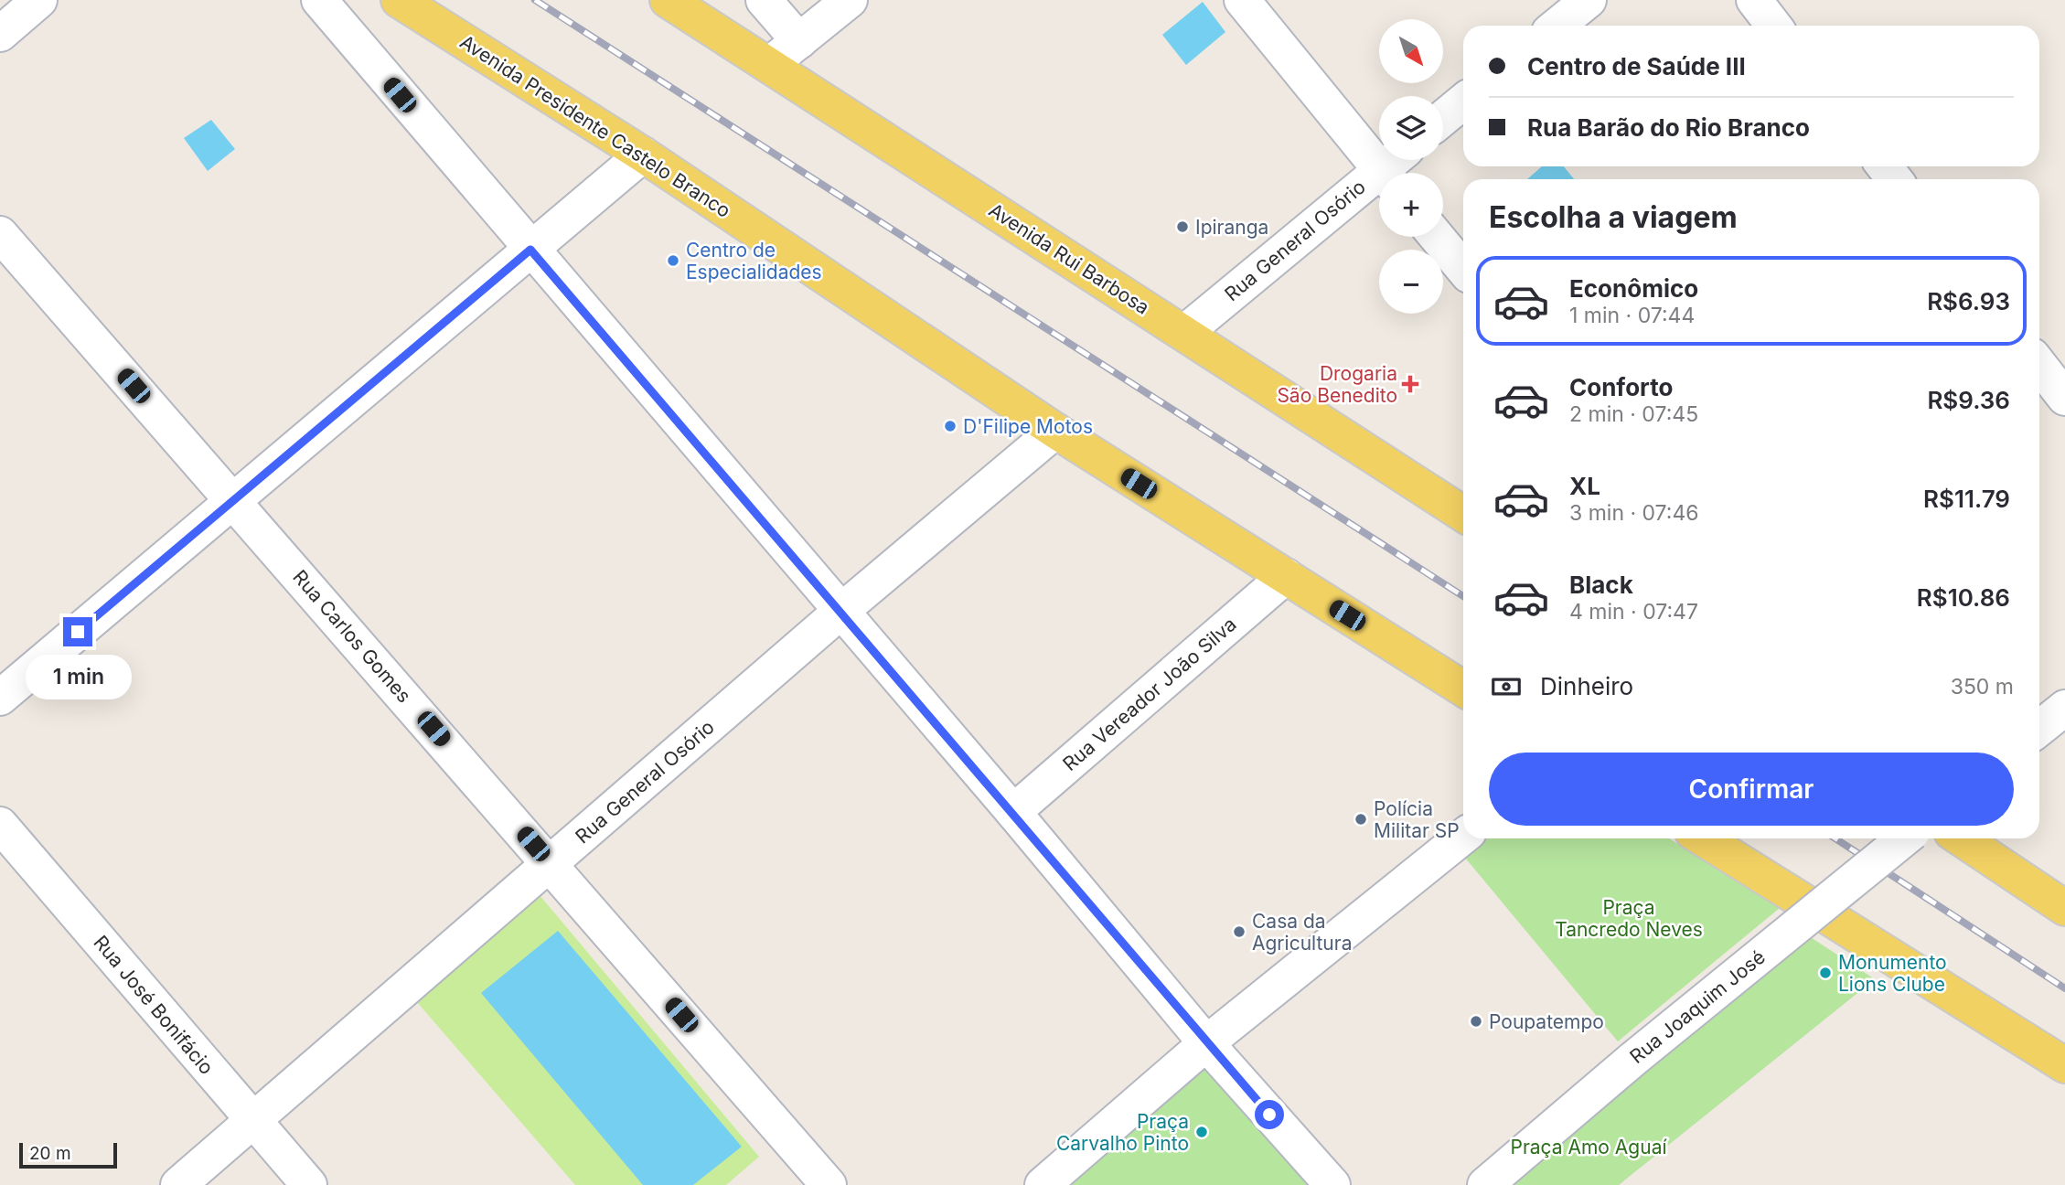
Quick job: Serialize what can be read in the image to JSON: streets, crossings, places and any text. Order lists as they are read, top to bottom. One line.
{"streets":{"main road":["Avenida Presidente Castelo Branco","Avenida Rui Barbosa"],"street":["Rua General Osório","Rua Carlos Gomes","Rua Vereador João Silva","Rua José Bonifácio","Rua Joaquim José"]},"crossings":[["Avenida Presidente Castelo Branco","Rua General Osório"],["Avenida Presidente Castelo Branco","Rua Vereador João Silva"],["Rua General Osório","Avenida Rui Barbosa"],["Rua General Osório","Rua Carlos Gomes"],["Rua General Osório","Rua José Bonifácio"]],"parks":["Praça Tancredo Neves","Praça Amo Aguaí"],"places":{"other":["Ipiranga","Centro de Especialidades","D'Filipe Motos","Polícia Militar SP","Casa da Agricultura","Monumento Lions Clube","Poupatempo","Praça Carvalho Pinto"],"health":["Drogaria São Benedito"]},"scale_bar":"20 m","north":"bottom right","page":{"map_buttons":["+","−"],"banner":["Centro de Saúde III","Rua Barão do Rio Branco"],"heading":"Escolha a viagem","list":[{"name":"Econômico","note":"1 min · 07:44","value":"R$6.93"},{"name":"Conforto","note":"2 min · 07:45","value":"R$9.36"},{"name":"XL","note":"3 min · 07:46","value":"R$11.79"},{"name":"Black","note":"4 min · 07:47","value":"R$10.86"}],"pay":["Dinheiro","350 m"],"bubble":"1 min","buttons":"Confirmar","scale":"20 m"}}
